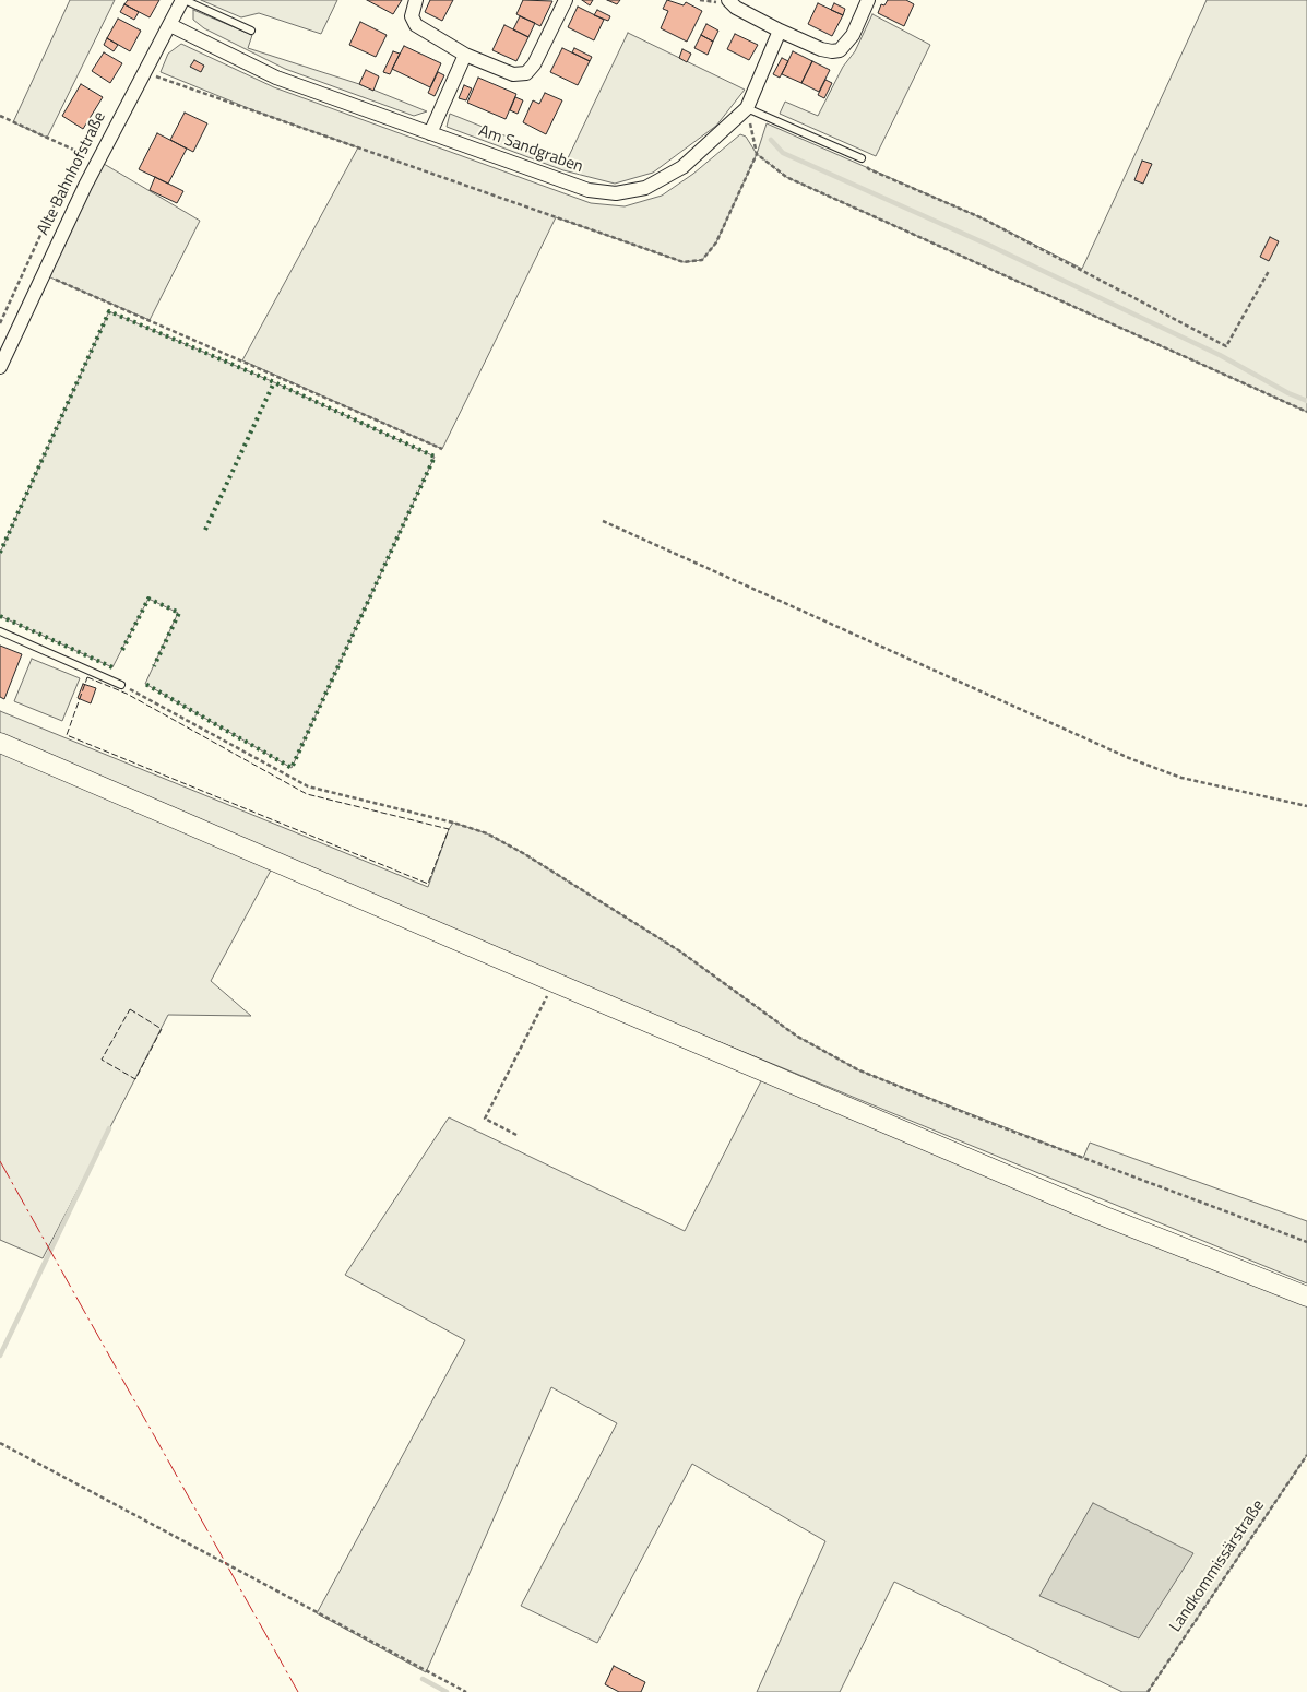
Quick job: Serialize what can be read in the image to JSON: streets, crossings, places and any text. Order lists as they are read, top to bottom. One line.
{"streets":{"street":["Am Sandgraben","Alte Bahnhofstraße"],"path":["Landkommissärstraße"]},"crossings":[["Am Sandgraben","Alte Bahnhofstraße"]]}
